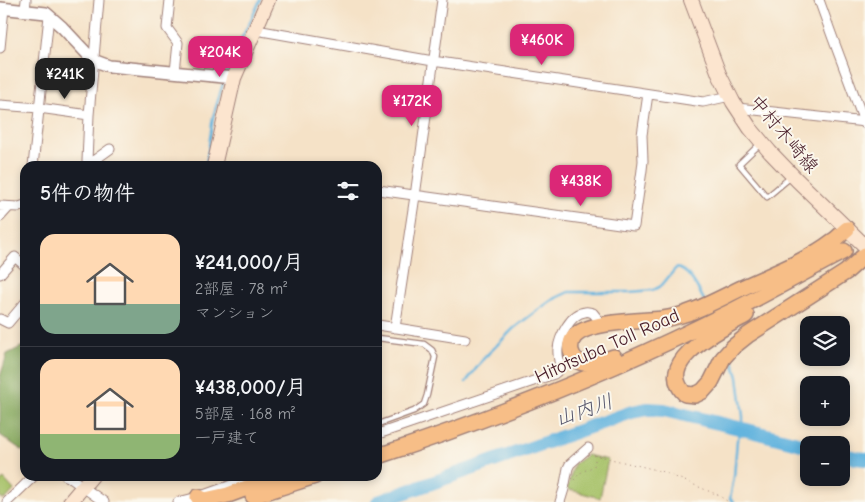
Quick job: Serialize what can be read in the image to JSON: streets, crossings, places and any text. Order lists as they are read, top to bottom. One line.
{"streets":{"main road":["中村木崎線","Hitotsuba Toll Road"]},"water":["山内川"],"page":{"price":["¥460K","¥204K","¥241K","¥172K","¥438K"],"heading":"5件の物件","list":[{"name":"¥241,000/月","note":"2部屋 · 78 m² · マンション"},{"name":"¥438,000/月","note":"5部屋 · 168 m² · 一戸建て"}],"map_buttons":["+","−"]}}
